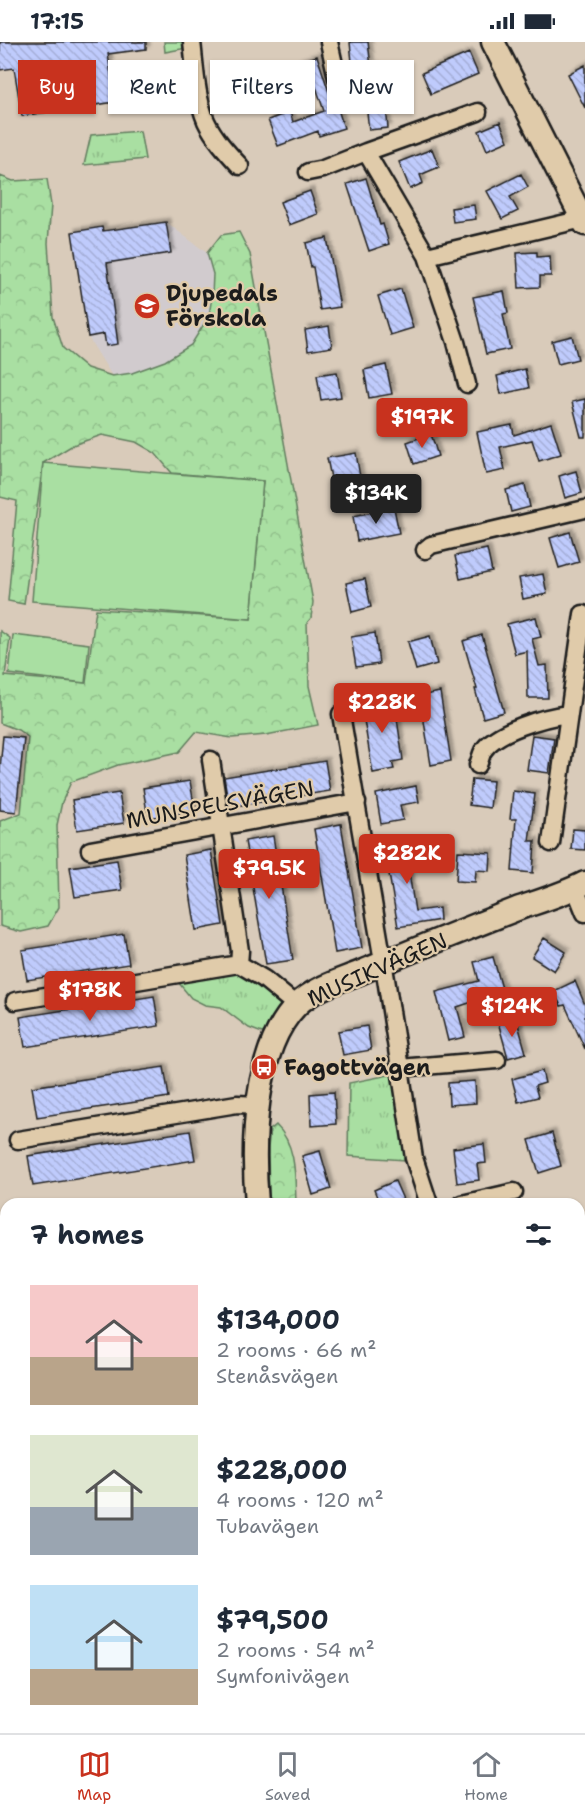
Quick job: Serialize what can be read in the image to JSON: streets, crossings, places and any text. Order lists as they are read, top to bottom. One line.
{"streets":{"street":["MUNSPELSVÄGEN","MUSIKVÄGEN"]},"places":{"school or university":["Djupedals Förskola"],"bus stop":["Fagottvägen"]},"page":{"status":"17:15","chip":["Buy","Rent","Filters","New"],"price":["$197K","$134K","$228K","$282K","$79.5K","$178K","$124K"],"heading":"7 homes","list":[{"name":"$134,000","note":"2 rooms · 66 m² · Stenåsvägen"},{"name":"$228,000","note":"4 rooms · 120 m² · Tubavägen"},{"name":"$79,500","note":"2 rooms · 54 m² · Symfonivägen"}],"tabs":["Map","Saved","Home"]}}
